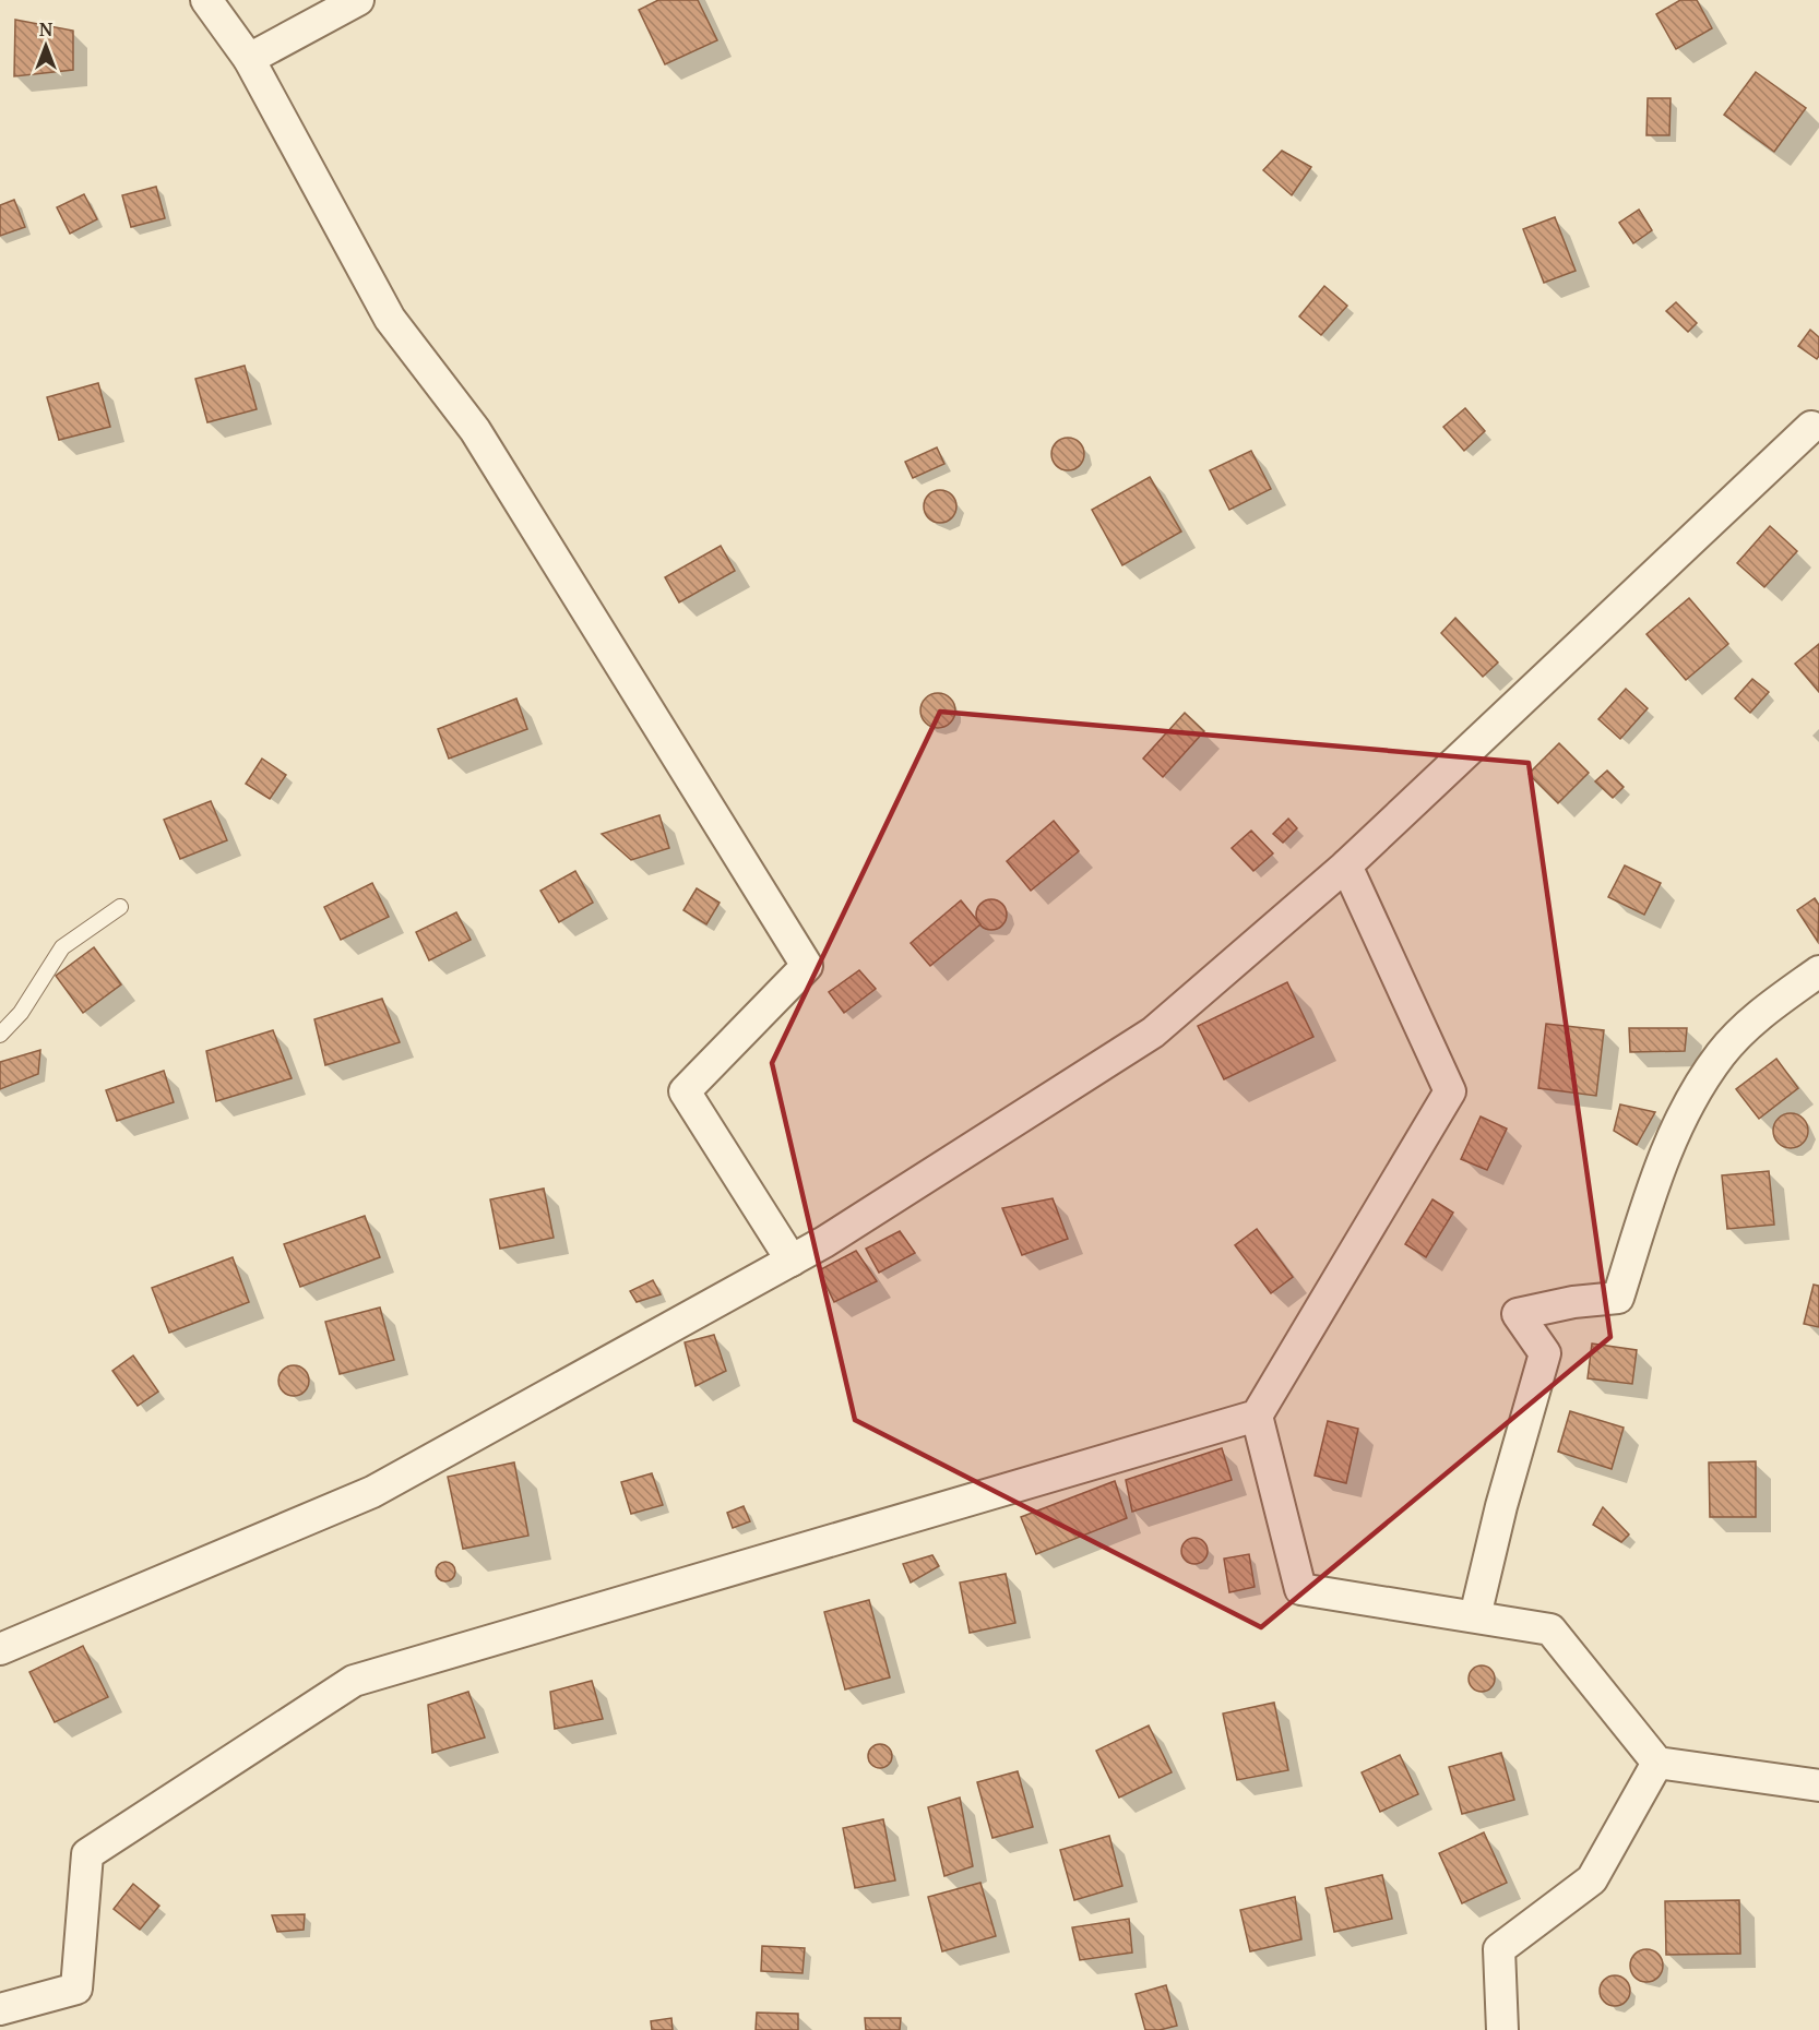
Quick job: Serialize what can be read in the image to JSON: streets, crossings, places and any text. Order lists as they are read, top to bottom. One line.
{"north":"top"}
